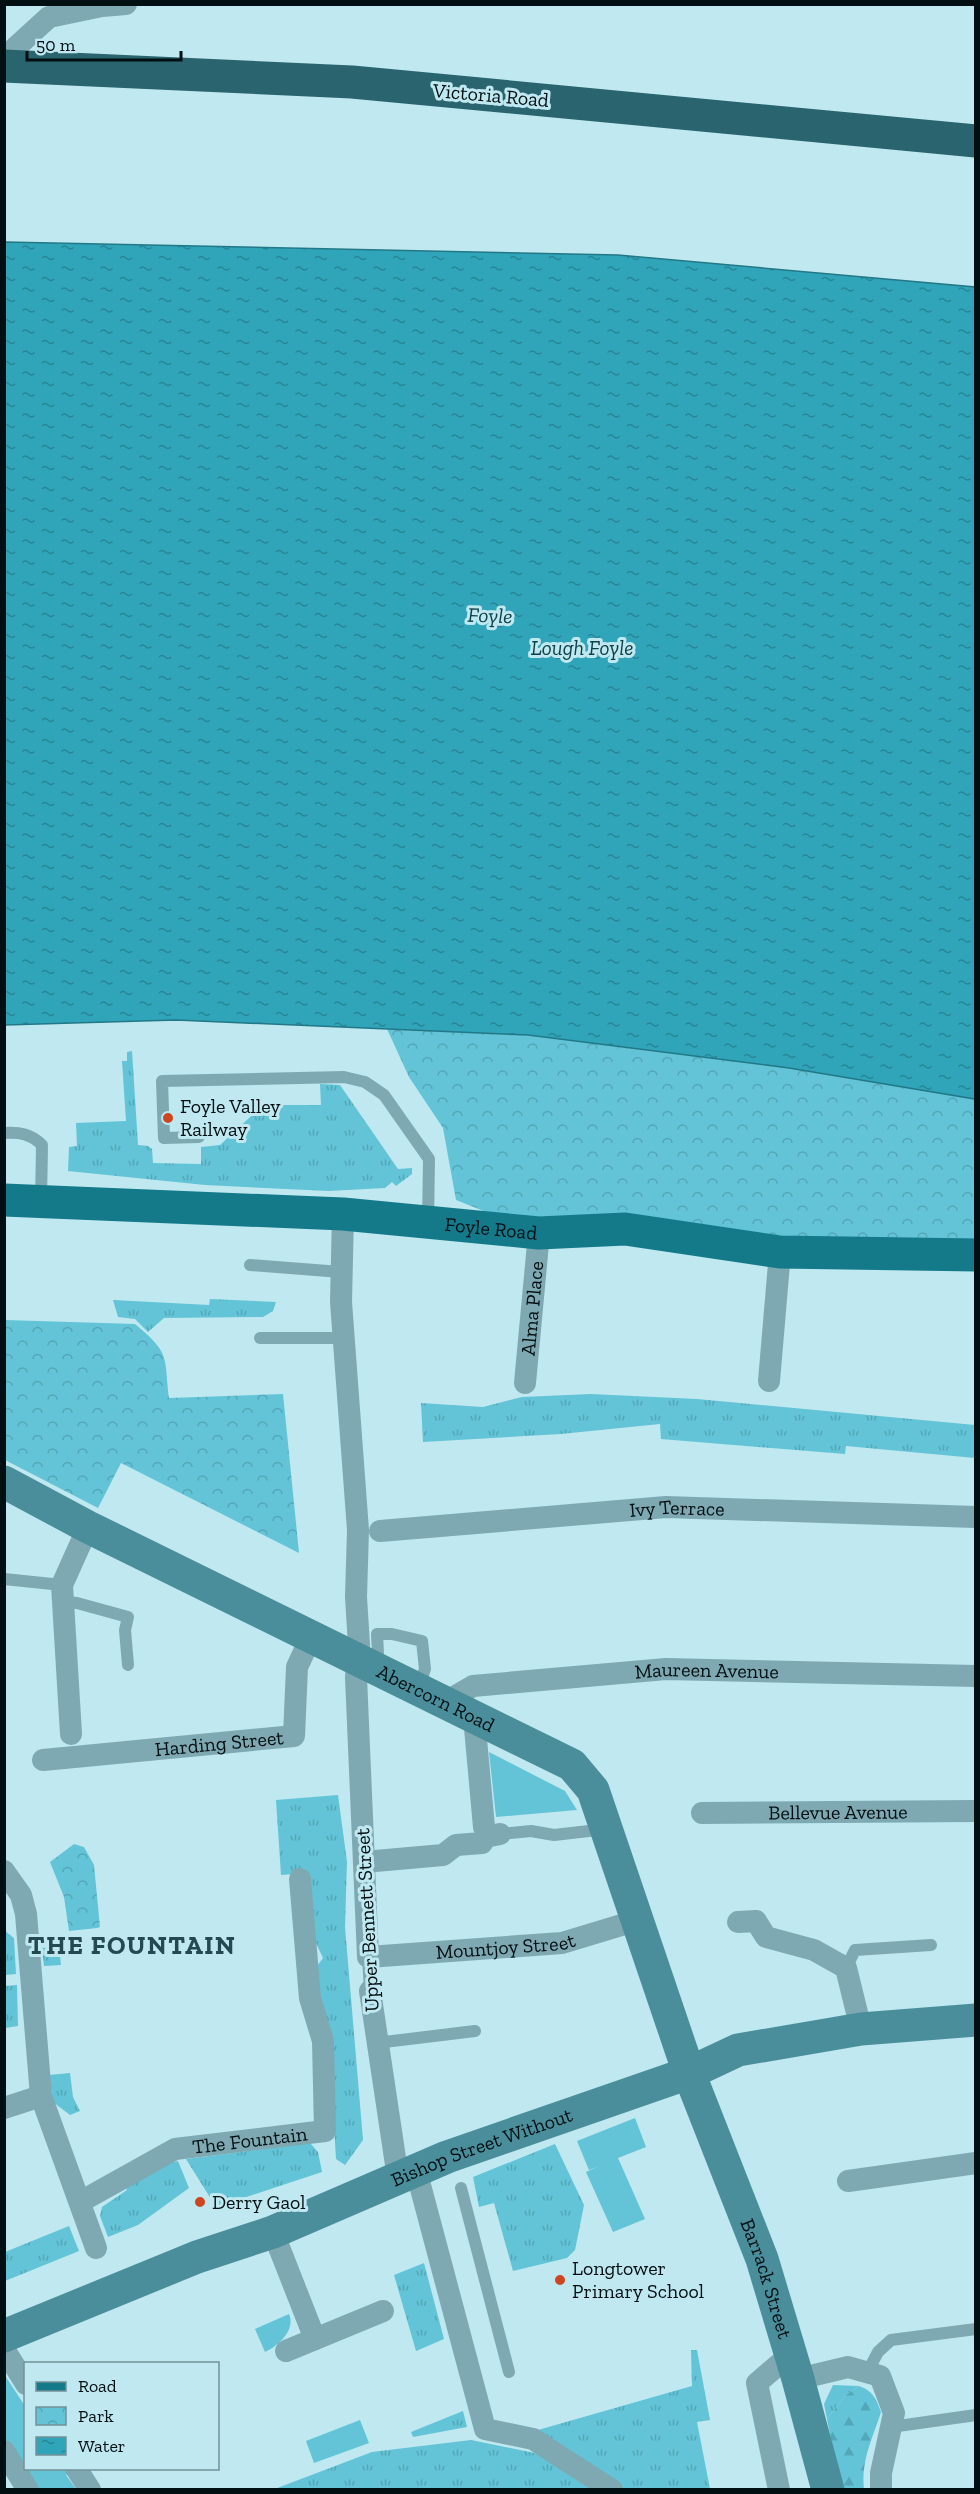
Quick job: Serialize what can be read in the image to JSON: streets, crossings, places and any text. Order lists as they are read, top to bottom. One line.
{"streets":{"highway":["Victoria Road"],"main road":["Foyle Road","Abercorn Road","Bishop Street Without","Barrack Street"],"street":["Alma Place","Ivy Terrace","Maureen Avenue","Harding Street","Bellevue Avenue","Upper Bennett Street","Mountjoy Street","The Fountain"]},"crossings":[["Foyle Road","Alma Place"],["Foyle Road","Upper Bennett Street"],["Maureen Avenue","Abercorn Road"],["Abercorn Road","Harding Street"],["Abercorn Road","Upper Bennett Street"],["Abercorn Road","Mountjoy Street"],["Abercorn Road","Bishop Street Without"],["Abercorn Road","Barrack Street"],["Upper Bennett Street","Mountjoy Street"],["Upper Bennett Street","Bishop Street Without"],["Bishop Street Without","Barrack Street"]],"districts":["THE FOUNTAIN"],"water":["Foyle","Lough Foyle"],"places":["Foyle Valley Railway","Derry Gaol","Longtower Primary School"],"legend":["Road","Park","Water"],"scale_bar":"50 m"}
